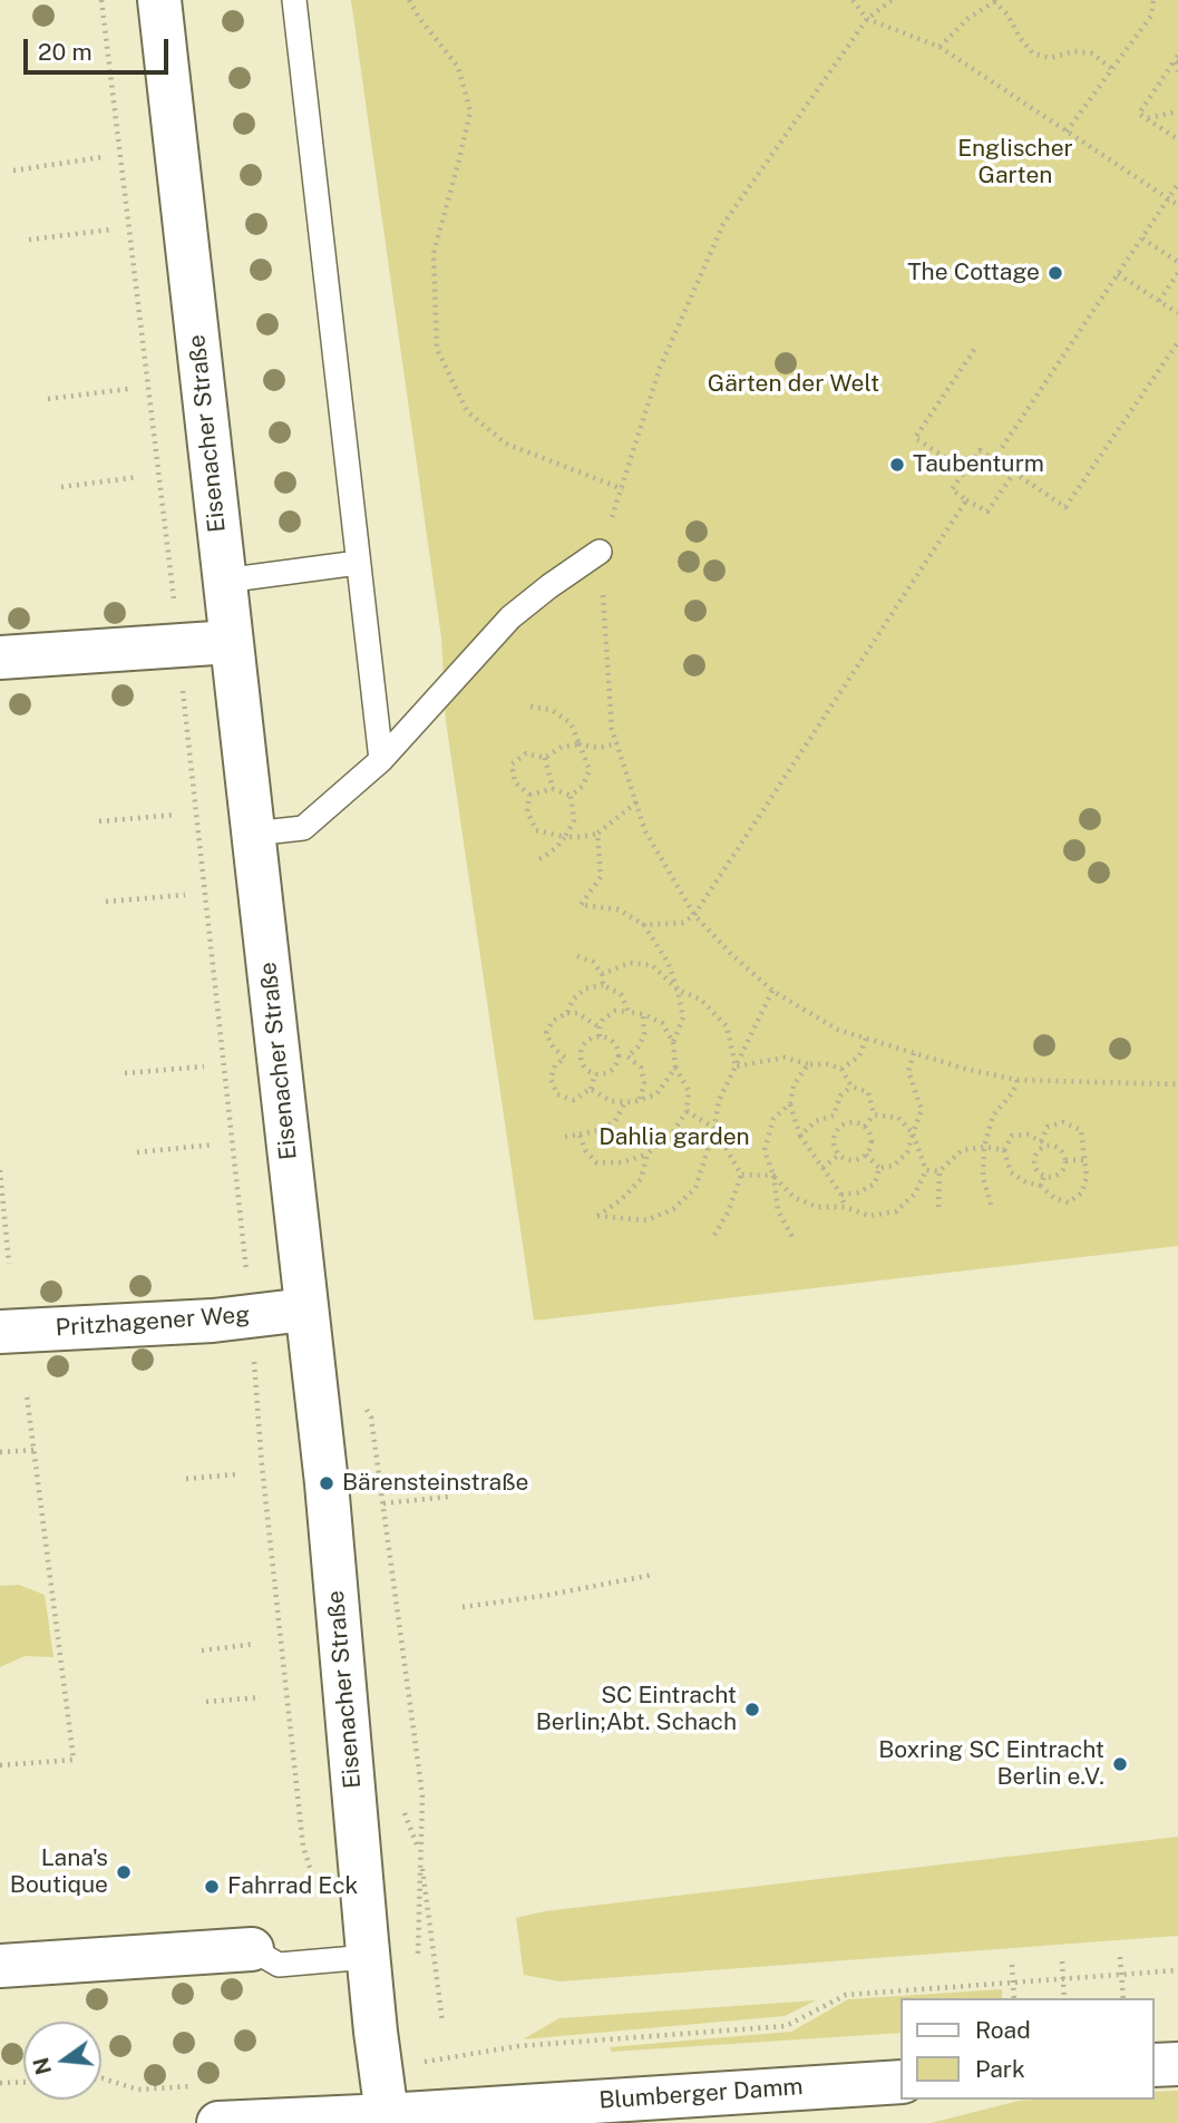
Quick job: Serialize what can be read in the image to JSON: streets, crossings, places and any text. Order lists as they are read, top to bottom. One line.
{"streets":{"street":["Eisenacher Straße","Pritzhagener Weg","Blumberger Damm"]},"crossings":[["Eisenacher Straße","Pritzhagener Weg"],["Eisenacher Straße","Blumberger Damm"]],"parks":["Englischer Garten","Gärten der Welt","Dahlia garden"],"places":["The Cottage","Taubenturm","Bärensteinstraße","SC Eintracht Berlin;Abt. Schach","Boxring SC Eintracht Berlin e.V.","Lana's Boutique","Fahrrad Eck"],"legend":["Road","Park"],"scale_bar":"20 m","north":"left"}
